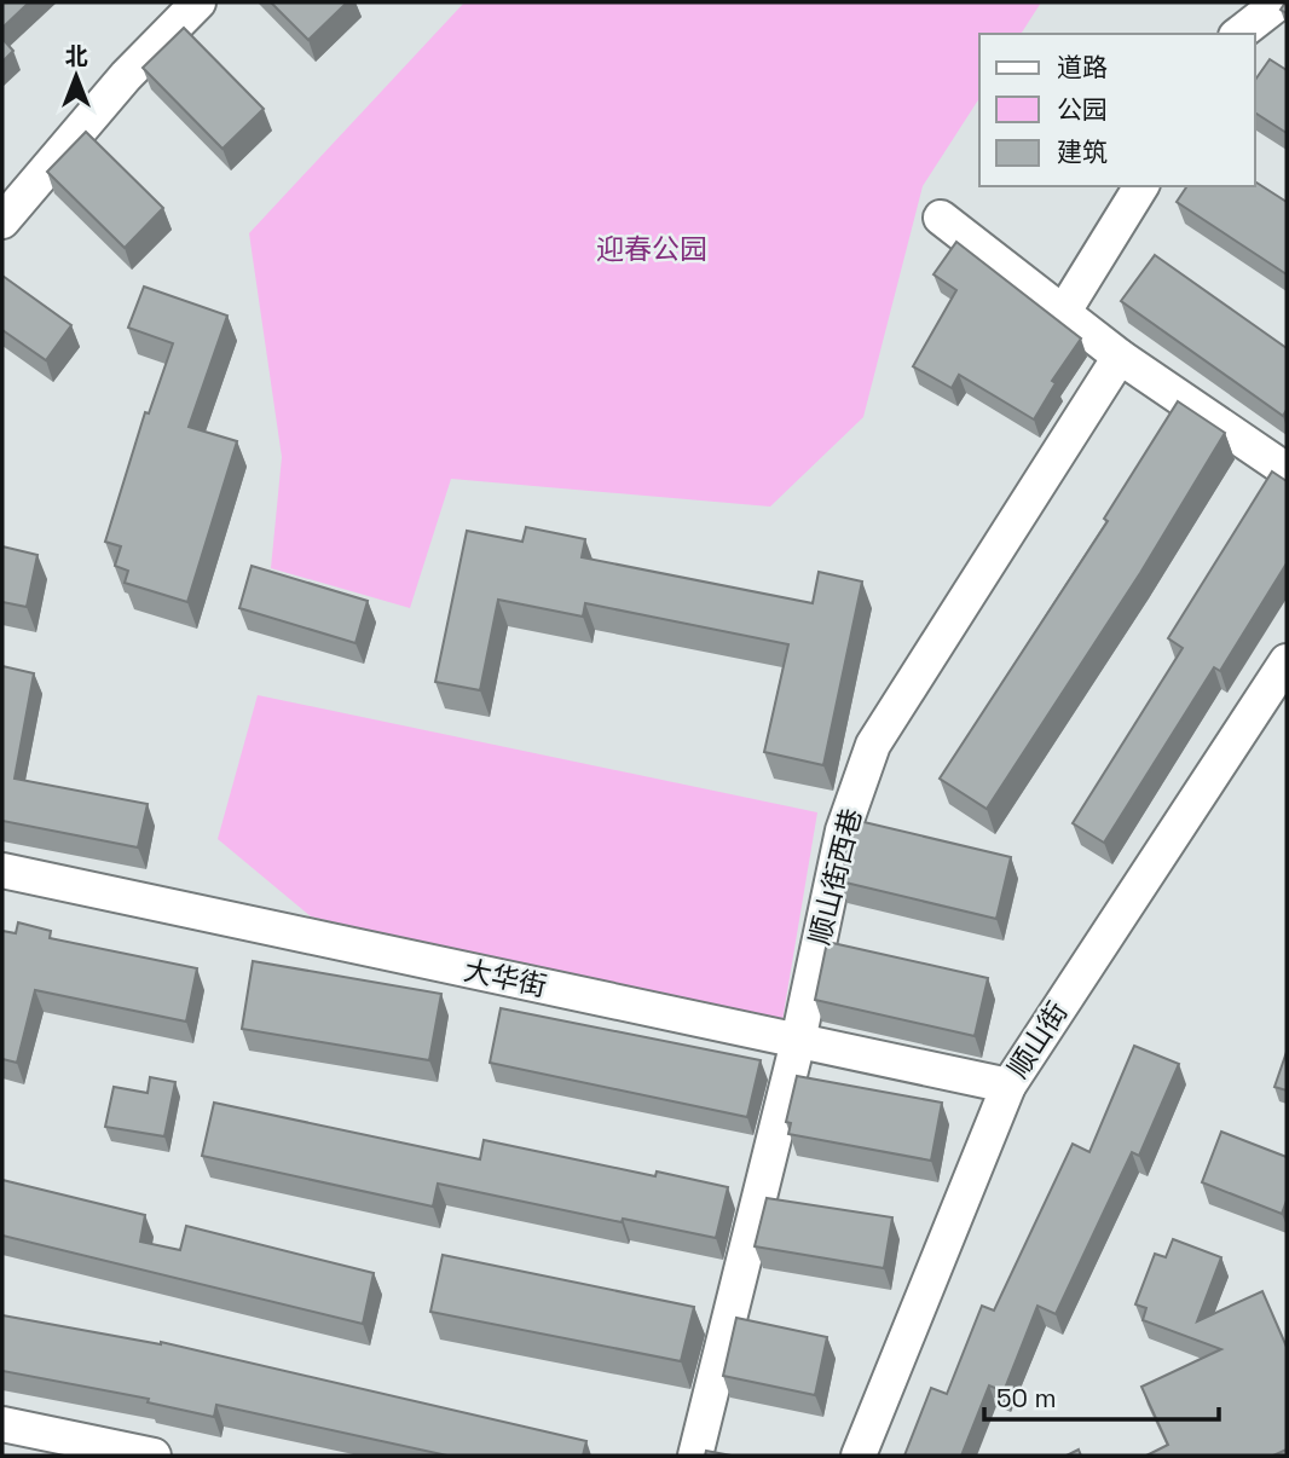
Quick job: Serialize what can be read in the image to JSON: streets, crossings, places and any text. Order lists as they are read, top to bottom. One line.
{"streets":{"street":["顺山街西巷","大华街","顺山街"]},"crossings":[["顺山街西巷","大华街"],["大华街","顺山街"]],"parks":["迎春公园"],"legend":["道路","公园","建筑"],"scale_bar":"50 m","north":"top"}
